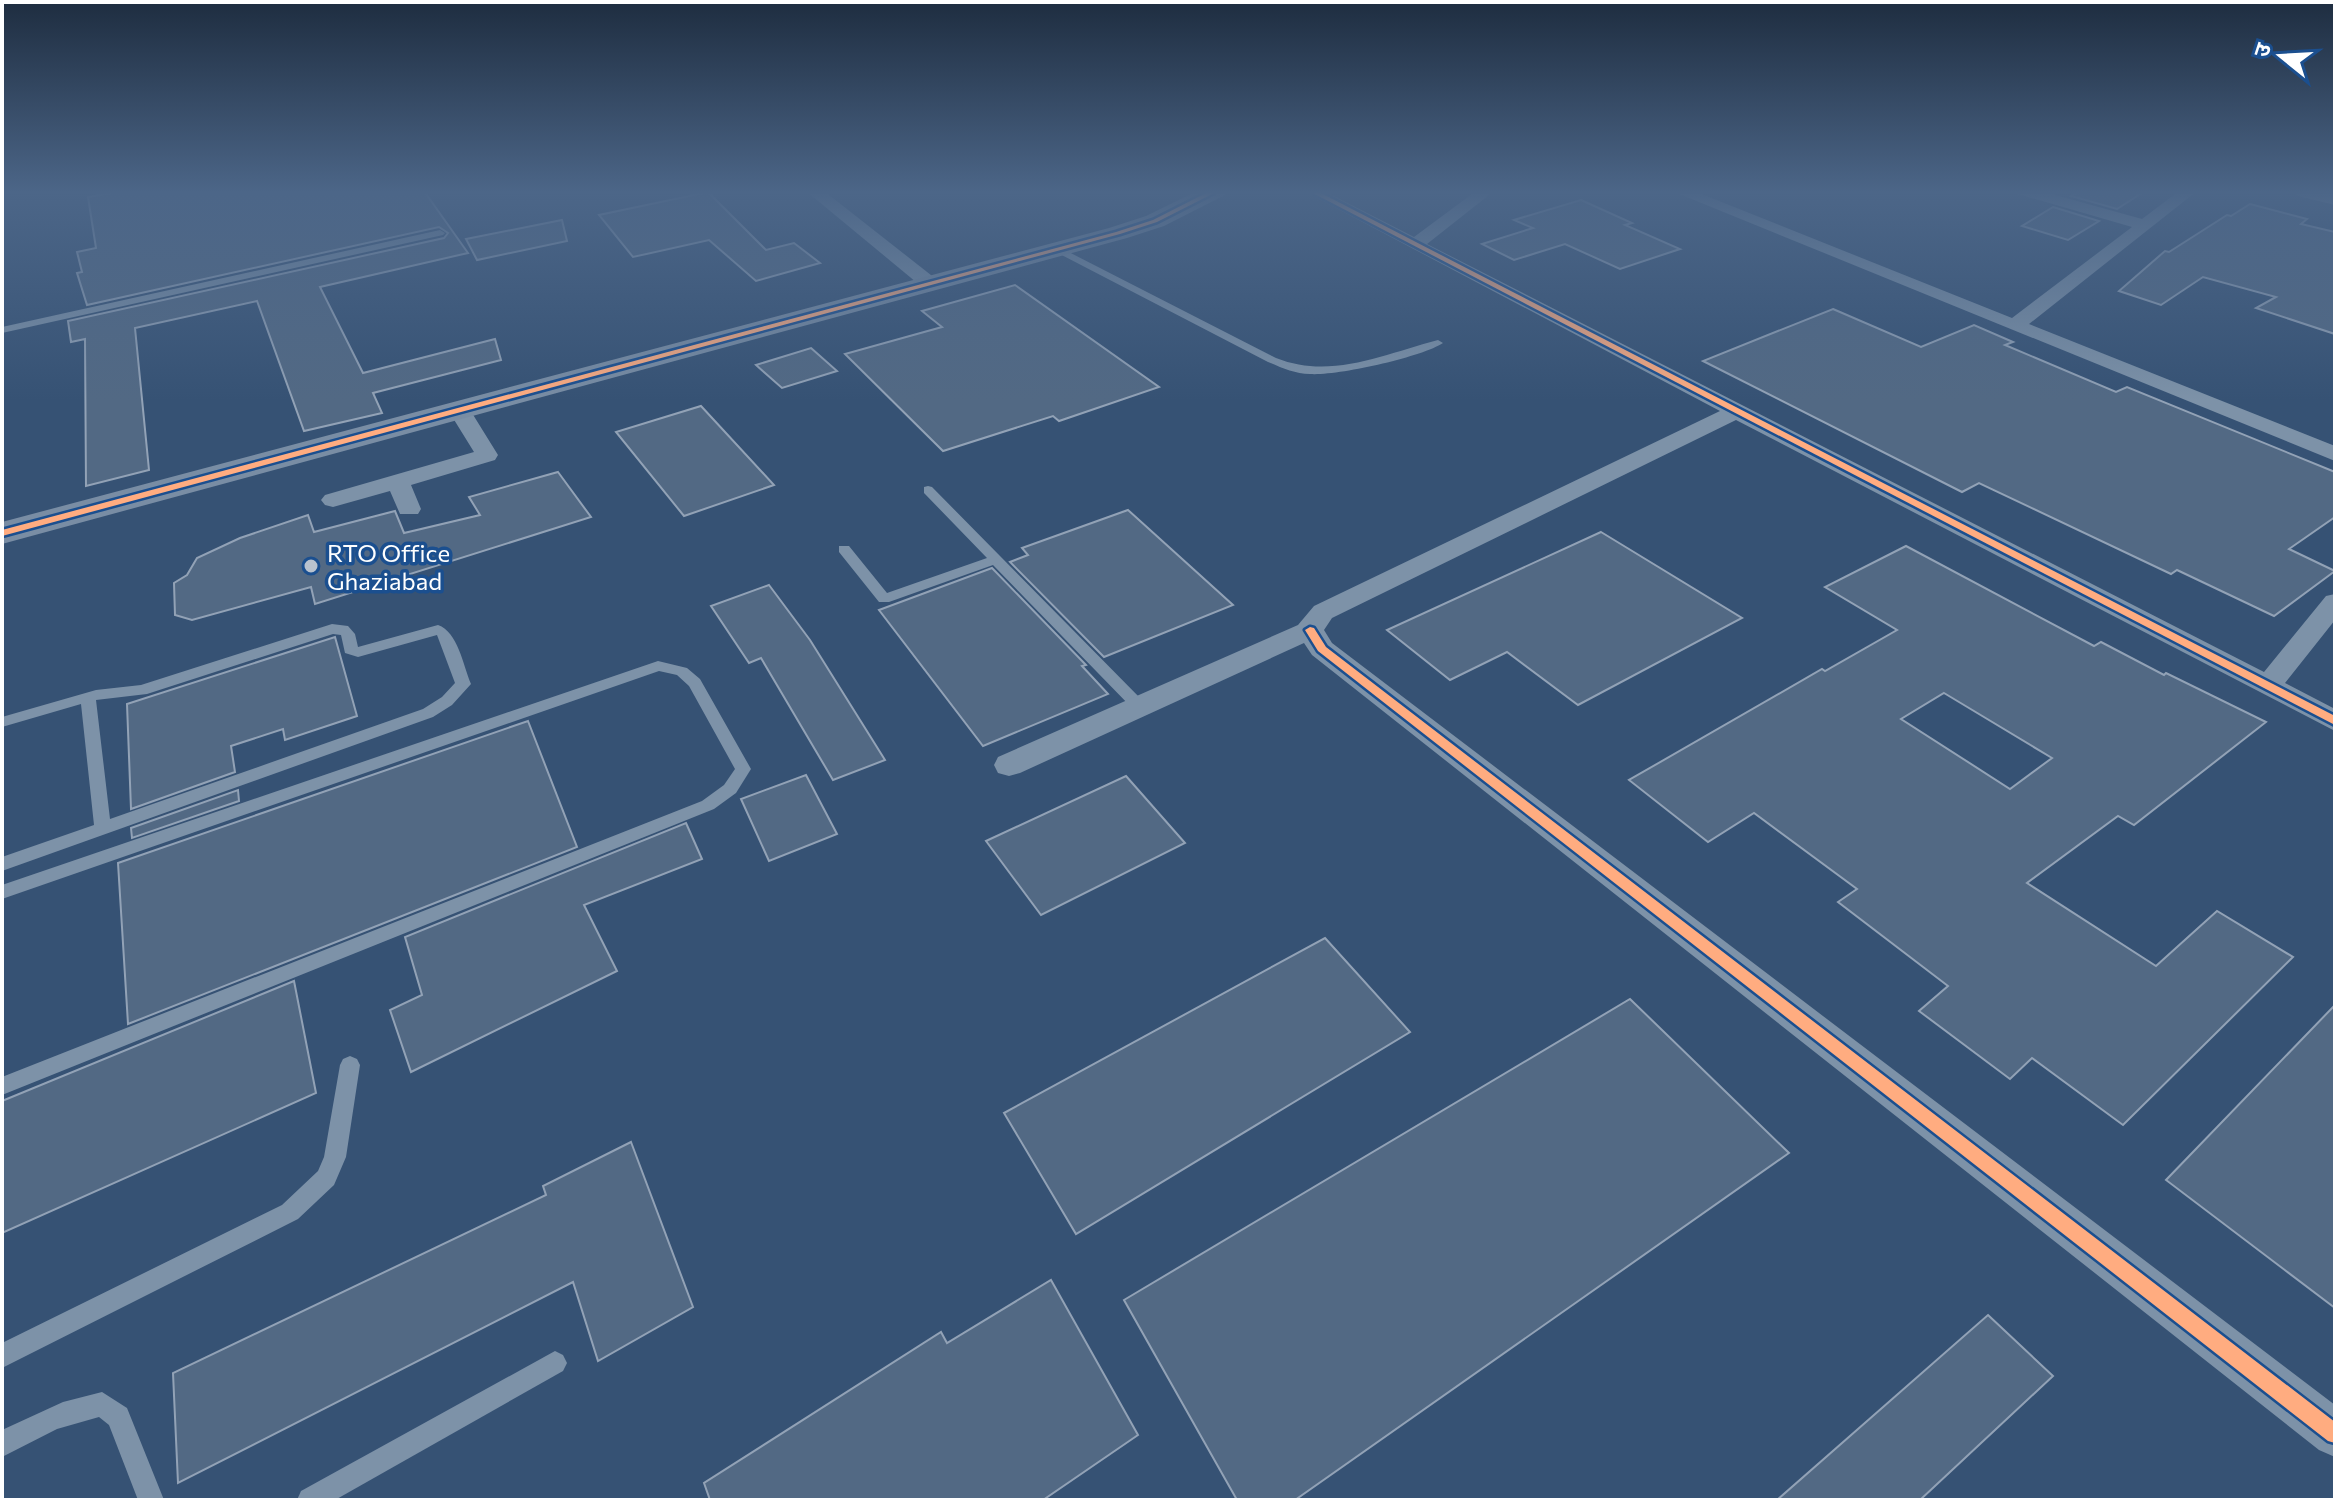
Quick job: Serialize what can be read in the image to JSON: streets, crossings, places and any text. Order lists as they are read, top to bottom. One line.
{"places":["RTO Office Ghaziabad"],"north":"left"}
